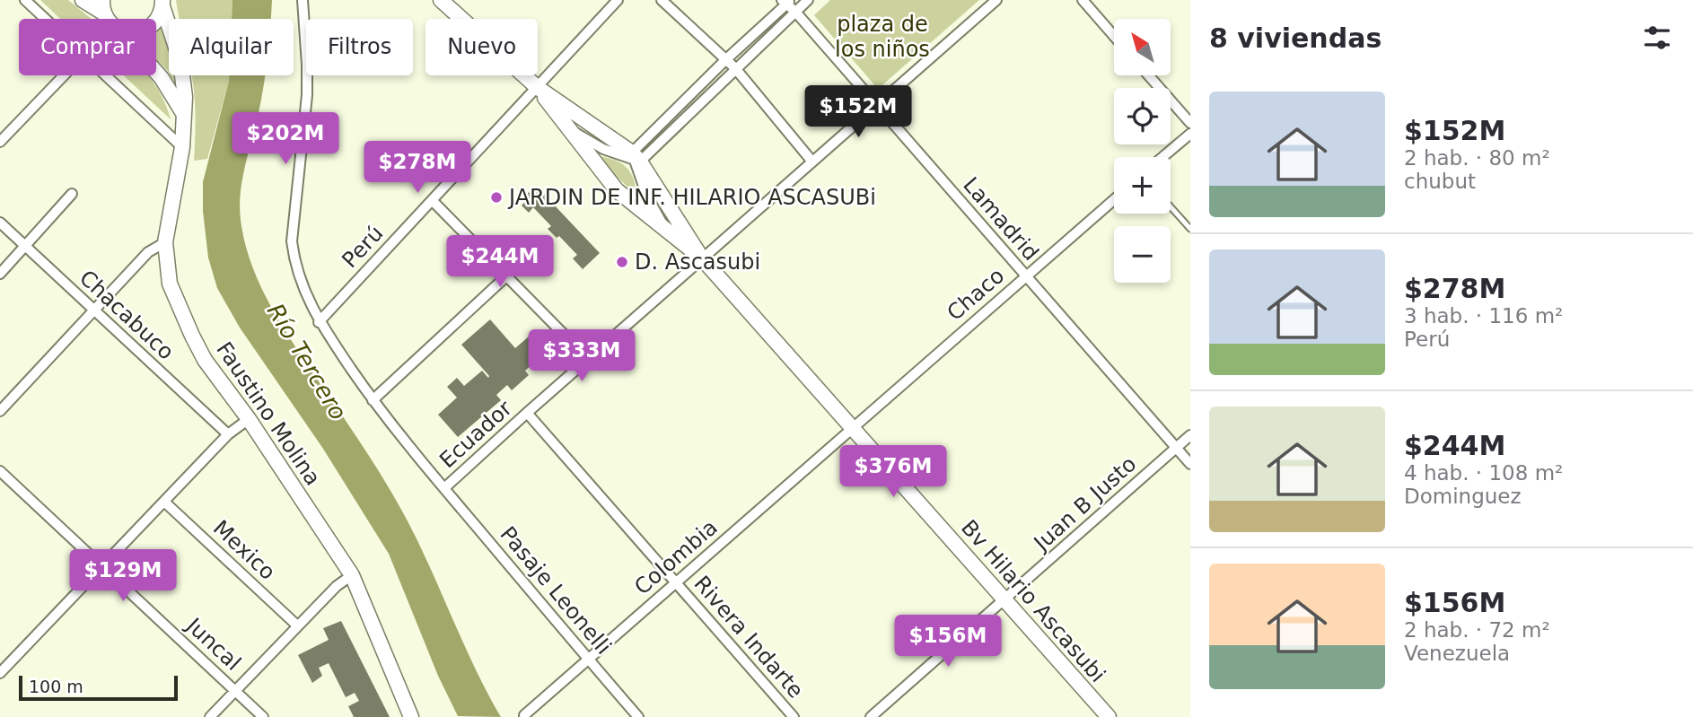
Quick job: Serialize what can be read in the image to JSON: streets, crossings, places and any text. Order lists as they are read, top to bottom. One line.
{"streets":{"main road":["Faustino Molina","Bv Hilario Ascasubi"],"street":["Lamadrid","Perú","Chaco","Chacabuco","Ecuador","Juan B Justo","Mexico","Colombia","Pasaje Leonelli","Rivera Indarte","Juncal"]},"crossings":[["Lamadrid","Chaco"],["Lamadrid","Ecuador"],["Lamadrid","Juan B Justo"],["Perú","Pasaje Leonelli"],["Chaco","Colombia"],["Chaco","Bv Hilario Ascasubi"],["Ecuador","Pasaje Leonelli"],["Ecuador","Bv Hilario Ascasubi"],["Ecuador","Rivera Indarte"],["Juan B Justo","Bv Hilario Ascasubi"],["Colombia","Pasaje Leonelli"],["Colombia","Bv Hilario Ascasubi"],["Colombia","Rivera Indarte"]],"water":["Río Tercero"],"parks":["plaza de los niños"],"places":["JARDIN DE INF. HILARIO ASCASUBi","D. Ascasubi"],"scale_bar":"100 m","north":"top left","page":{"heading":"8 viviendas","map_buttons":["+","−"],"chip":["Comprar","Alquilar","Filtros","Nuevo"],"list":[{"name":"$152M","note":"2 hab. · 80 m² · chubut"},{"name":"$278M","note":"3 hab. · 116 m² · Perú"},{"name":"$244M","note":"4 hab. · 108 m² · Dominguez"},{"name":"$156M","note":"2 hab. · 72 m² · Venezuela"}],"price":["$152M","$202M","$278M","$244M","$333M","$376M","$129M","$156M"],"scale":"100 m"}}
